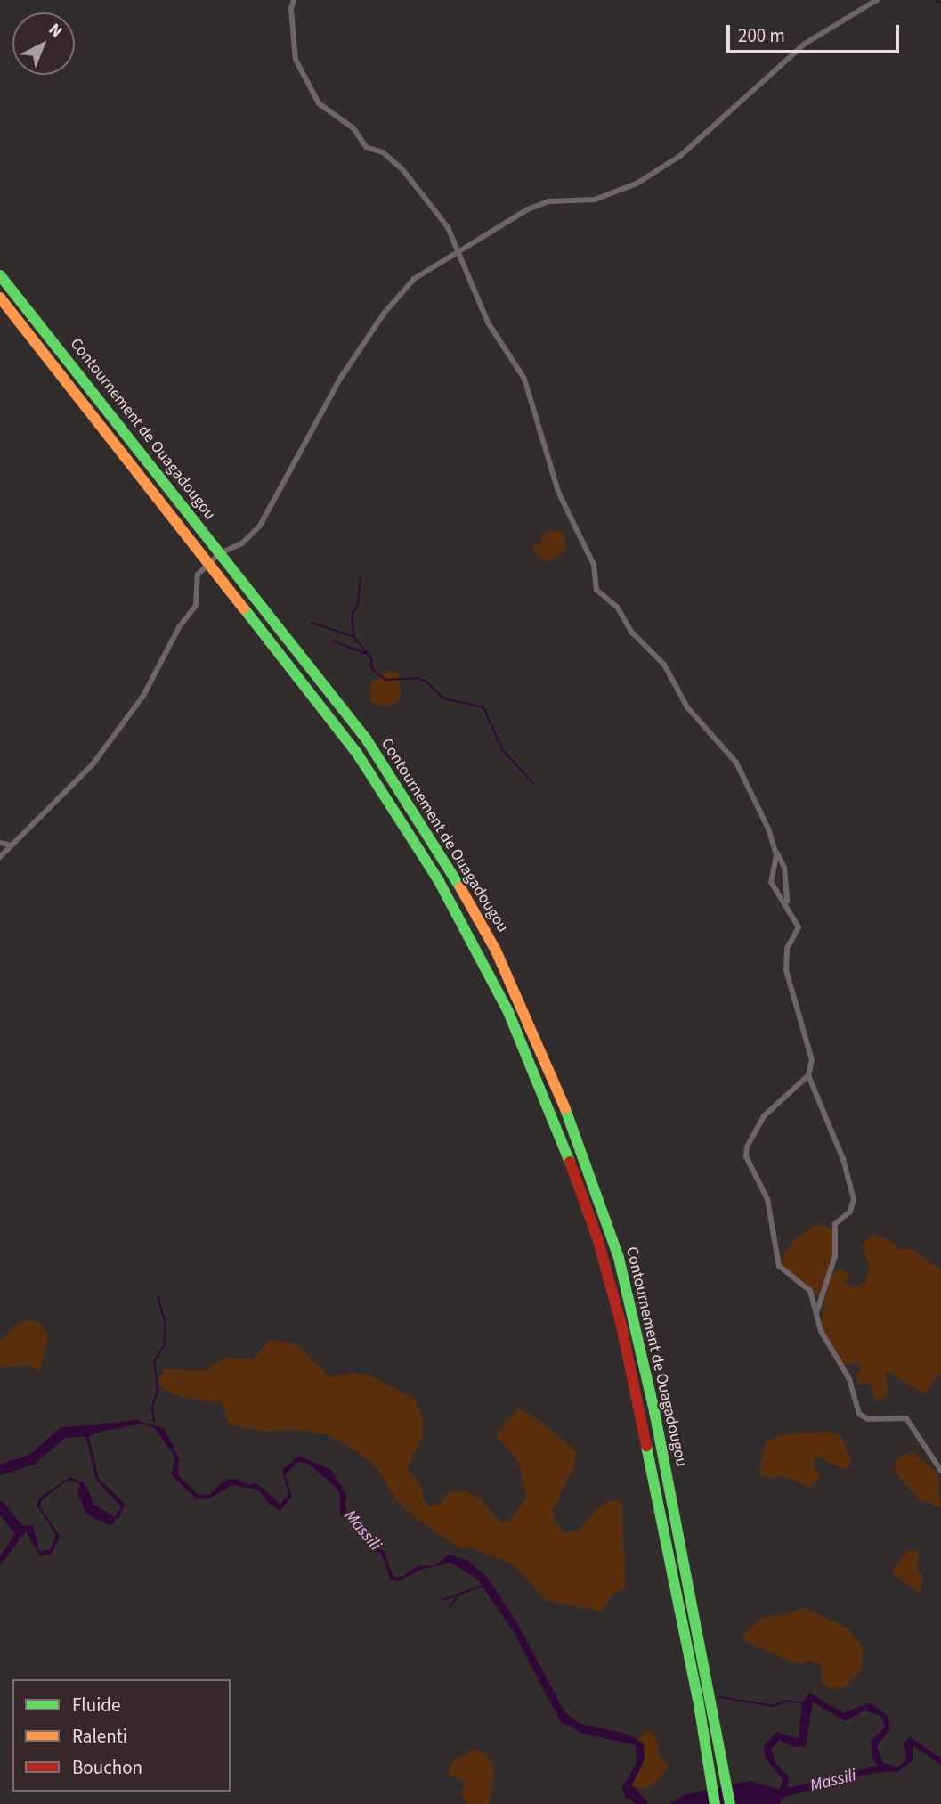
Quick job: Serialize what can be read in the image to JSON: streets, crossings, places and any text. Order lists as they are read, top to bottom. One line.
{"streets":{"highway":["Contournement de Ouagadougou"]},"water":["Massili"],"legend":["Fluide","Ralenti","Bouchon"],"scale_bar":"200 m","north":"top right"}
